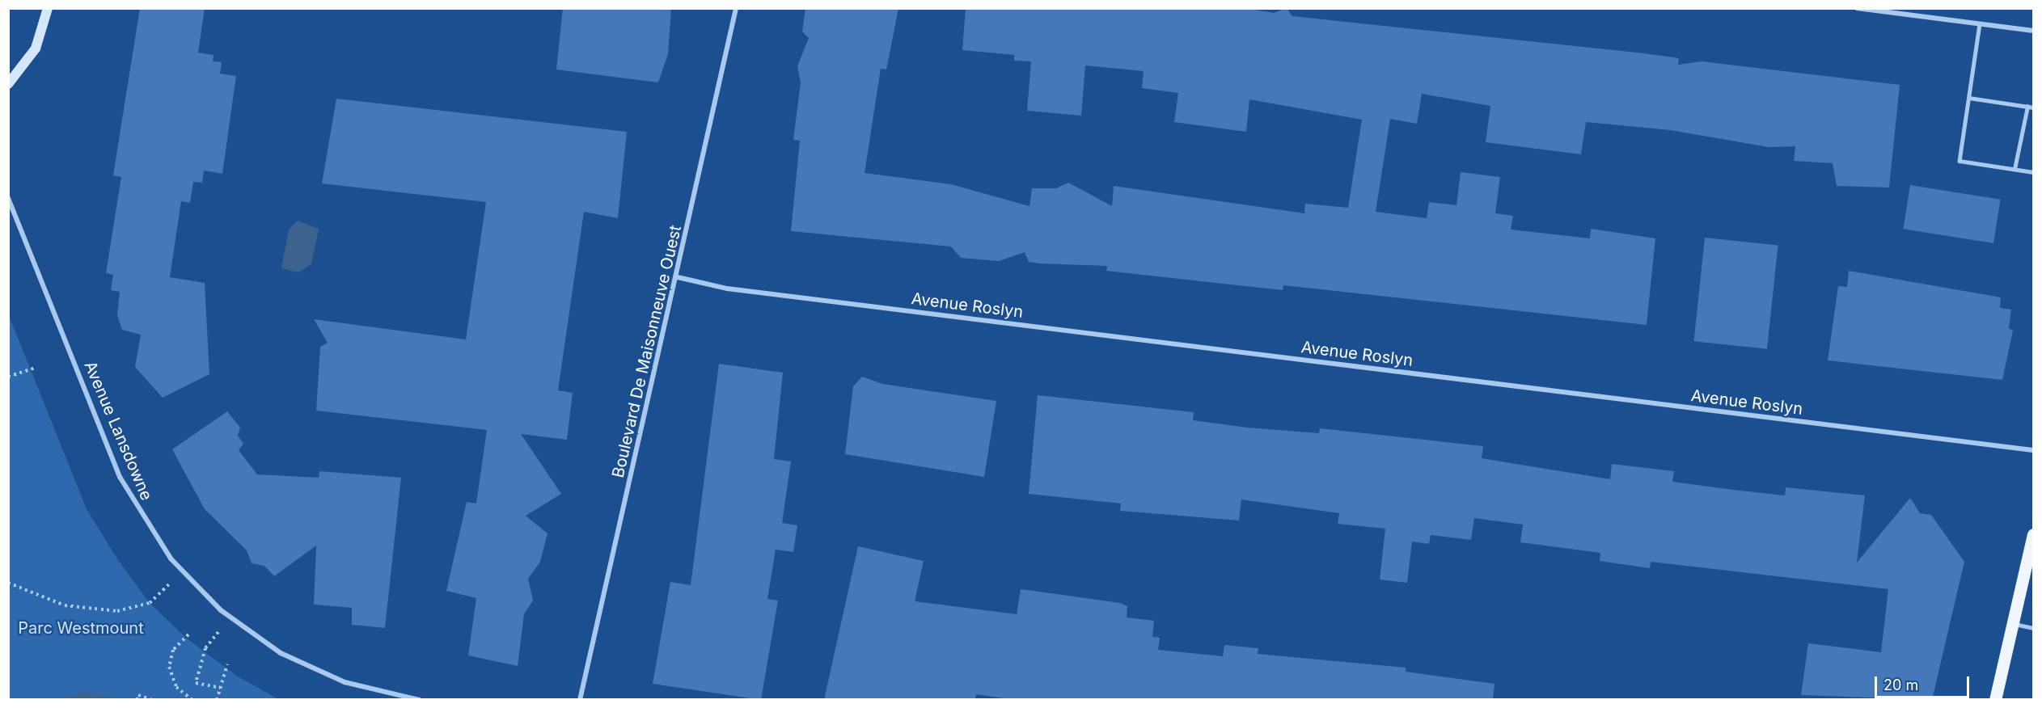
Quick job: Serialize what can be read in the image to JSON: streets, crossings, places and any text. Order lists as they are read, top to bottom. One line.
{"streets":{"street":["Avenue Roslyn","Boulevard De Maisonneuve Ouest","Avenue Lansdowne"]},"crossings":[["Avenue Roslyn","Boulevard De Maisonneuve Ouest"]],"parks":["Parc Westmount"],"scale_bar":"20 m"}
